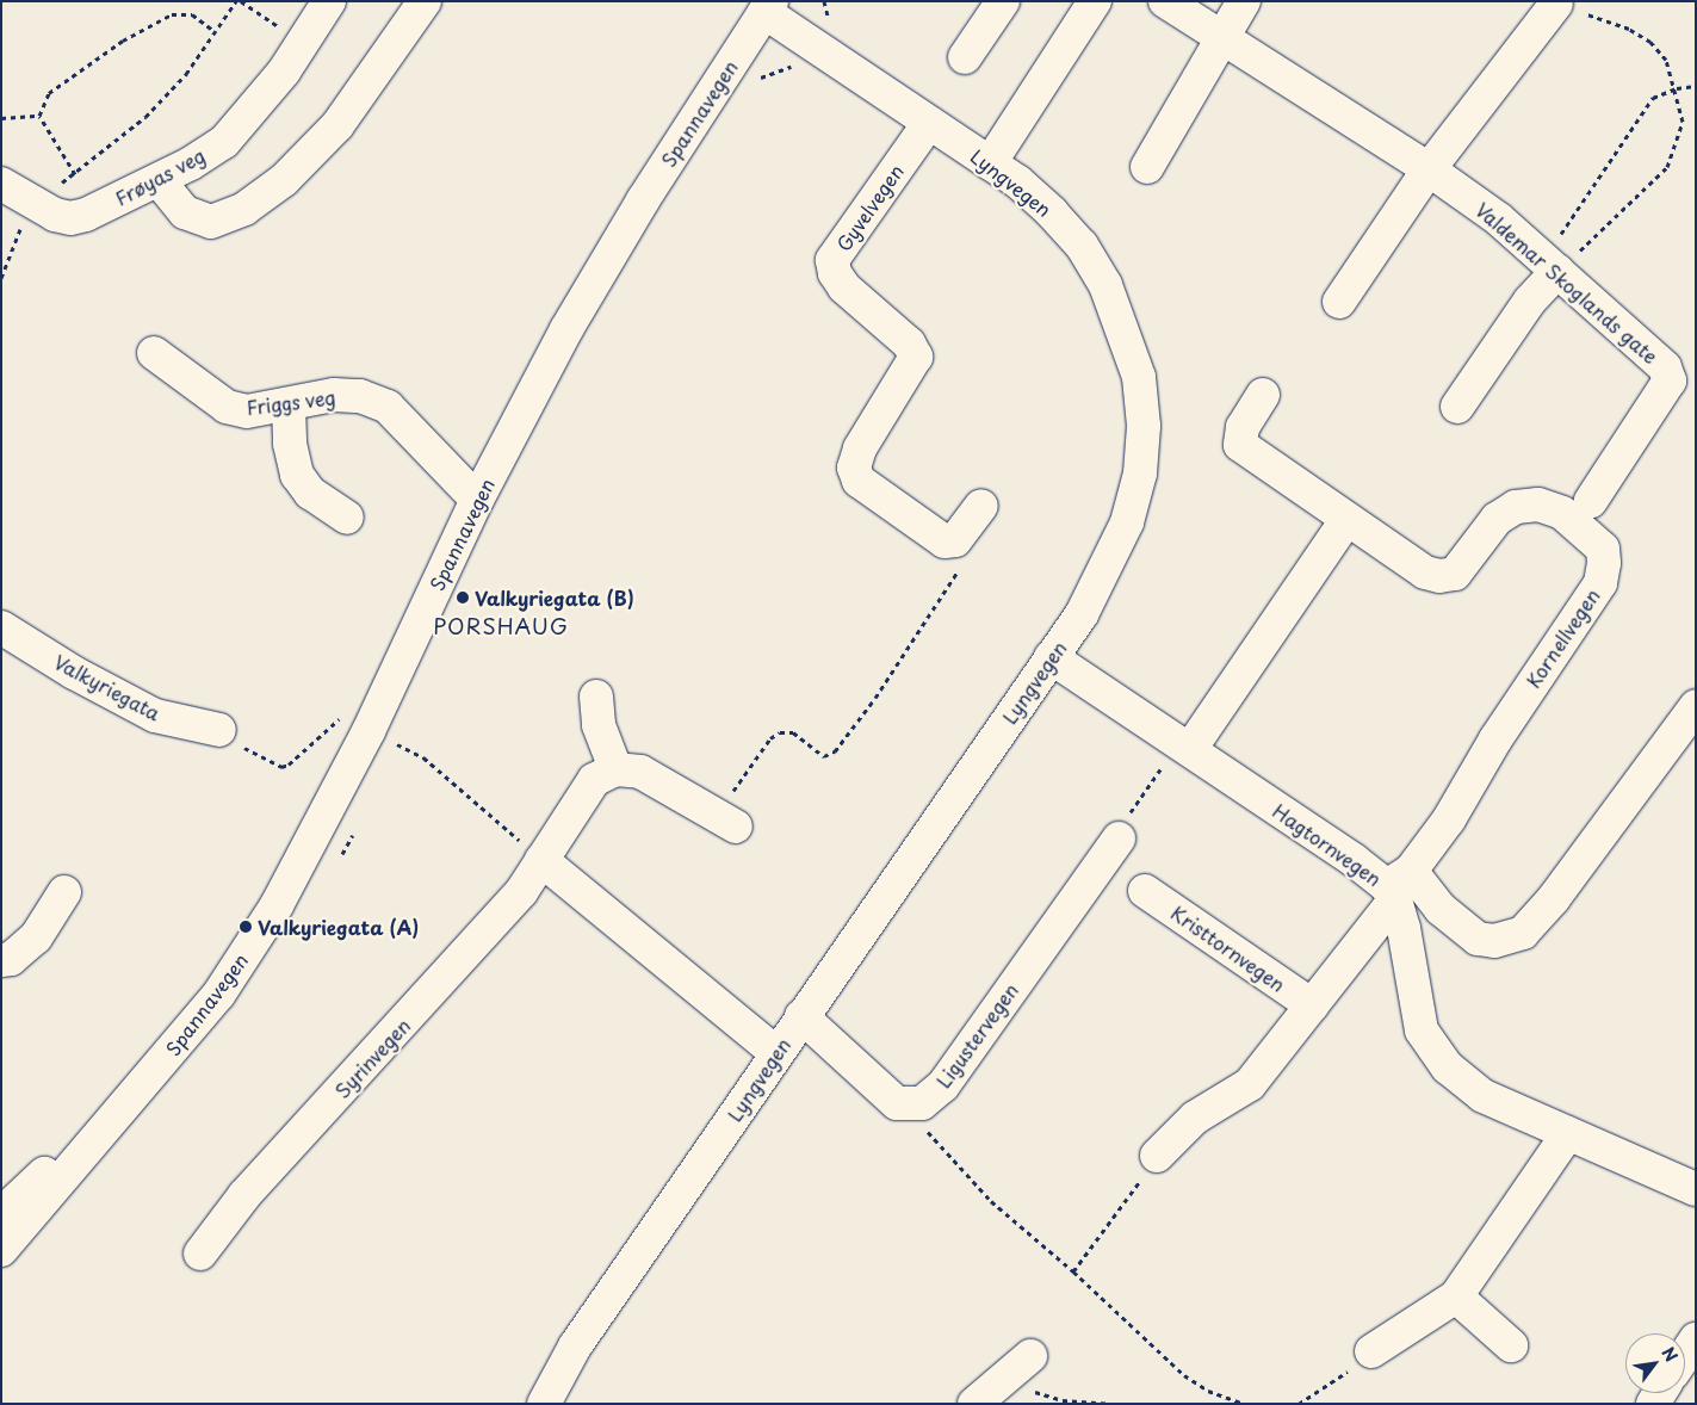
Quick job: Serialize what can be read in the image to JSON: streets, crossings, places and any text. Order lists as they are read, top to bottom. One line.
{"streets":{"street":["Spannavegen","Frøyas veg","Lyngvegen","Gyvelvegen","Valdemar Skoglands gate","Friggs veg","Kornellvegen","Valkyriegata","Hagtornvegen","Kristtornvegen","Ligustervegen","Syrinvegen"]},"crossings":[["Spannavegen","Lyngvegen"],["Spannavegen","Friggs veg"],["Lyngvegen","Gyvelvegen"],["Lyngvegen","Hagtornvegen"],["Kornellvegen","Hagtornvegen"]],"districts":["PORSHAUG"],"places":["Valkyriegata (B)","Valkyriegata (A)"],"north":"top right"}
